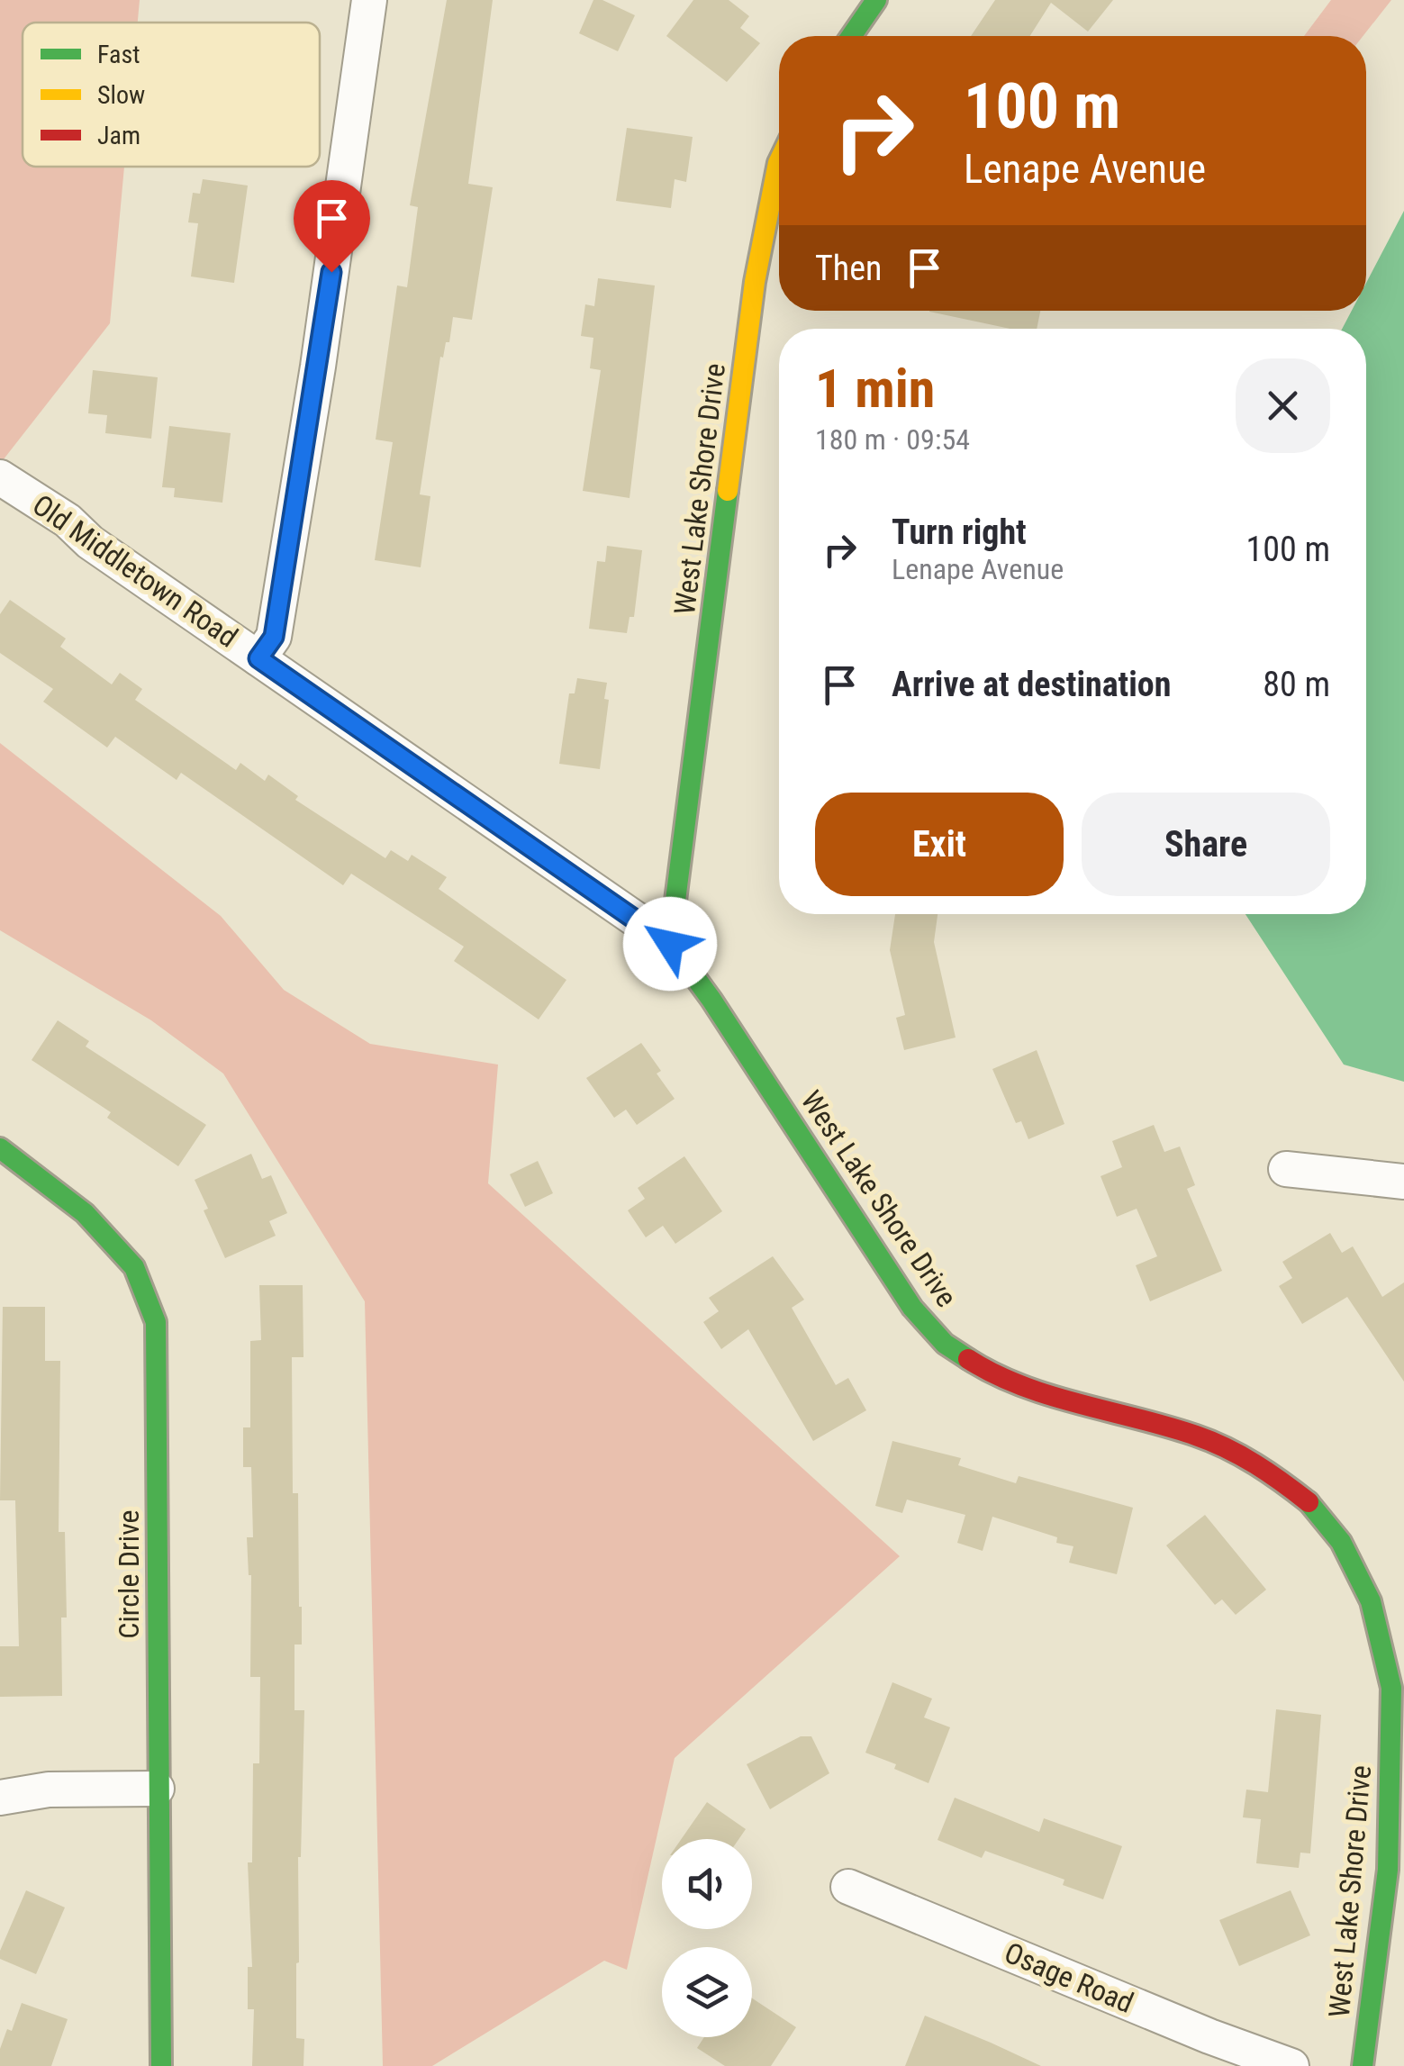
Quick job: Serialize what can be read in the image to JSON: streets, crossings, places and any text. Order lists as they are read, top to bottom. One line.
{"streets":{"street":["West Lake Shore Drive","Old Middletown Road","Circle Drive","Osage Road"]},"crossings":[["West Lake Shore Drive","Old Middletown Road"]],"legend":["Fast","Slow","Jam"],"page":{"turn":["100 m","Lenape Avenue"],"then":"Then","heading":["1 min","180 m · 09:54"],"list":[{"name":"Turn right","note":"Lenape Avenue","value":"100 m"},{"name":"Arrive at destination","value":"80 m"}],"buttons":["Exit","Share"]}}
